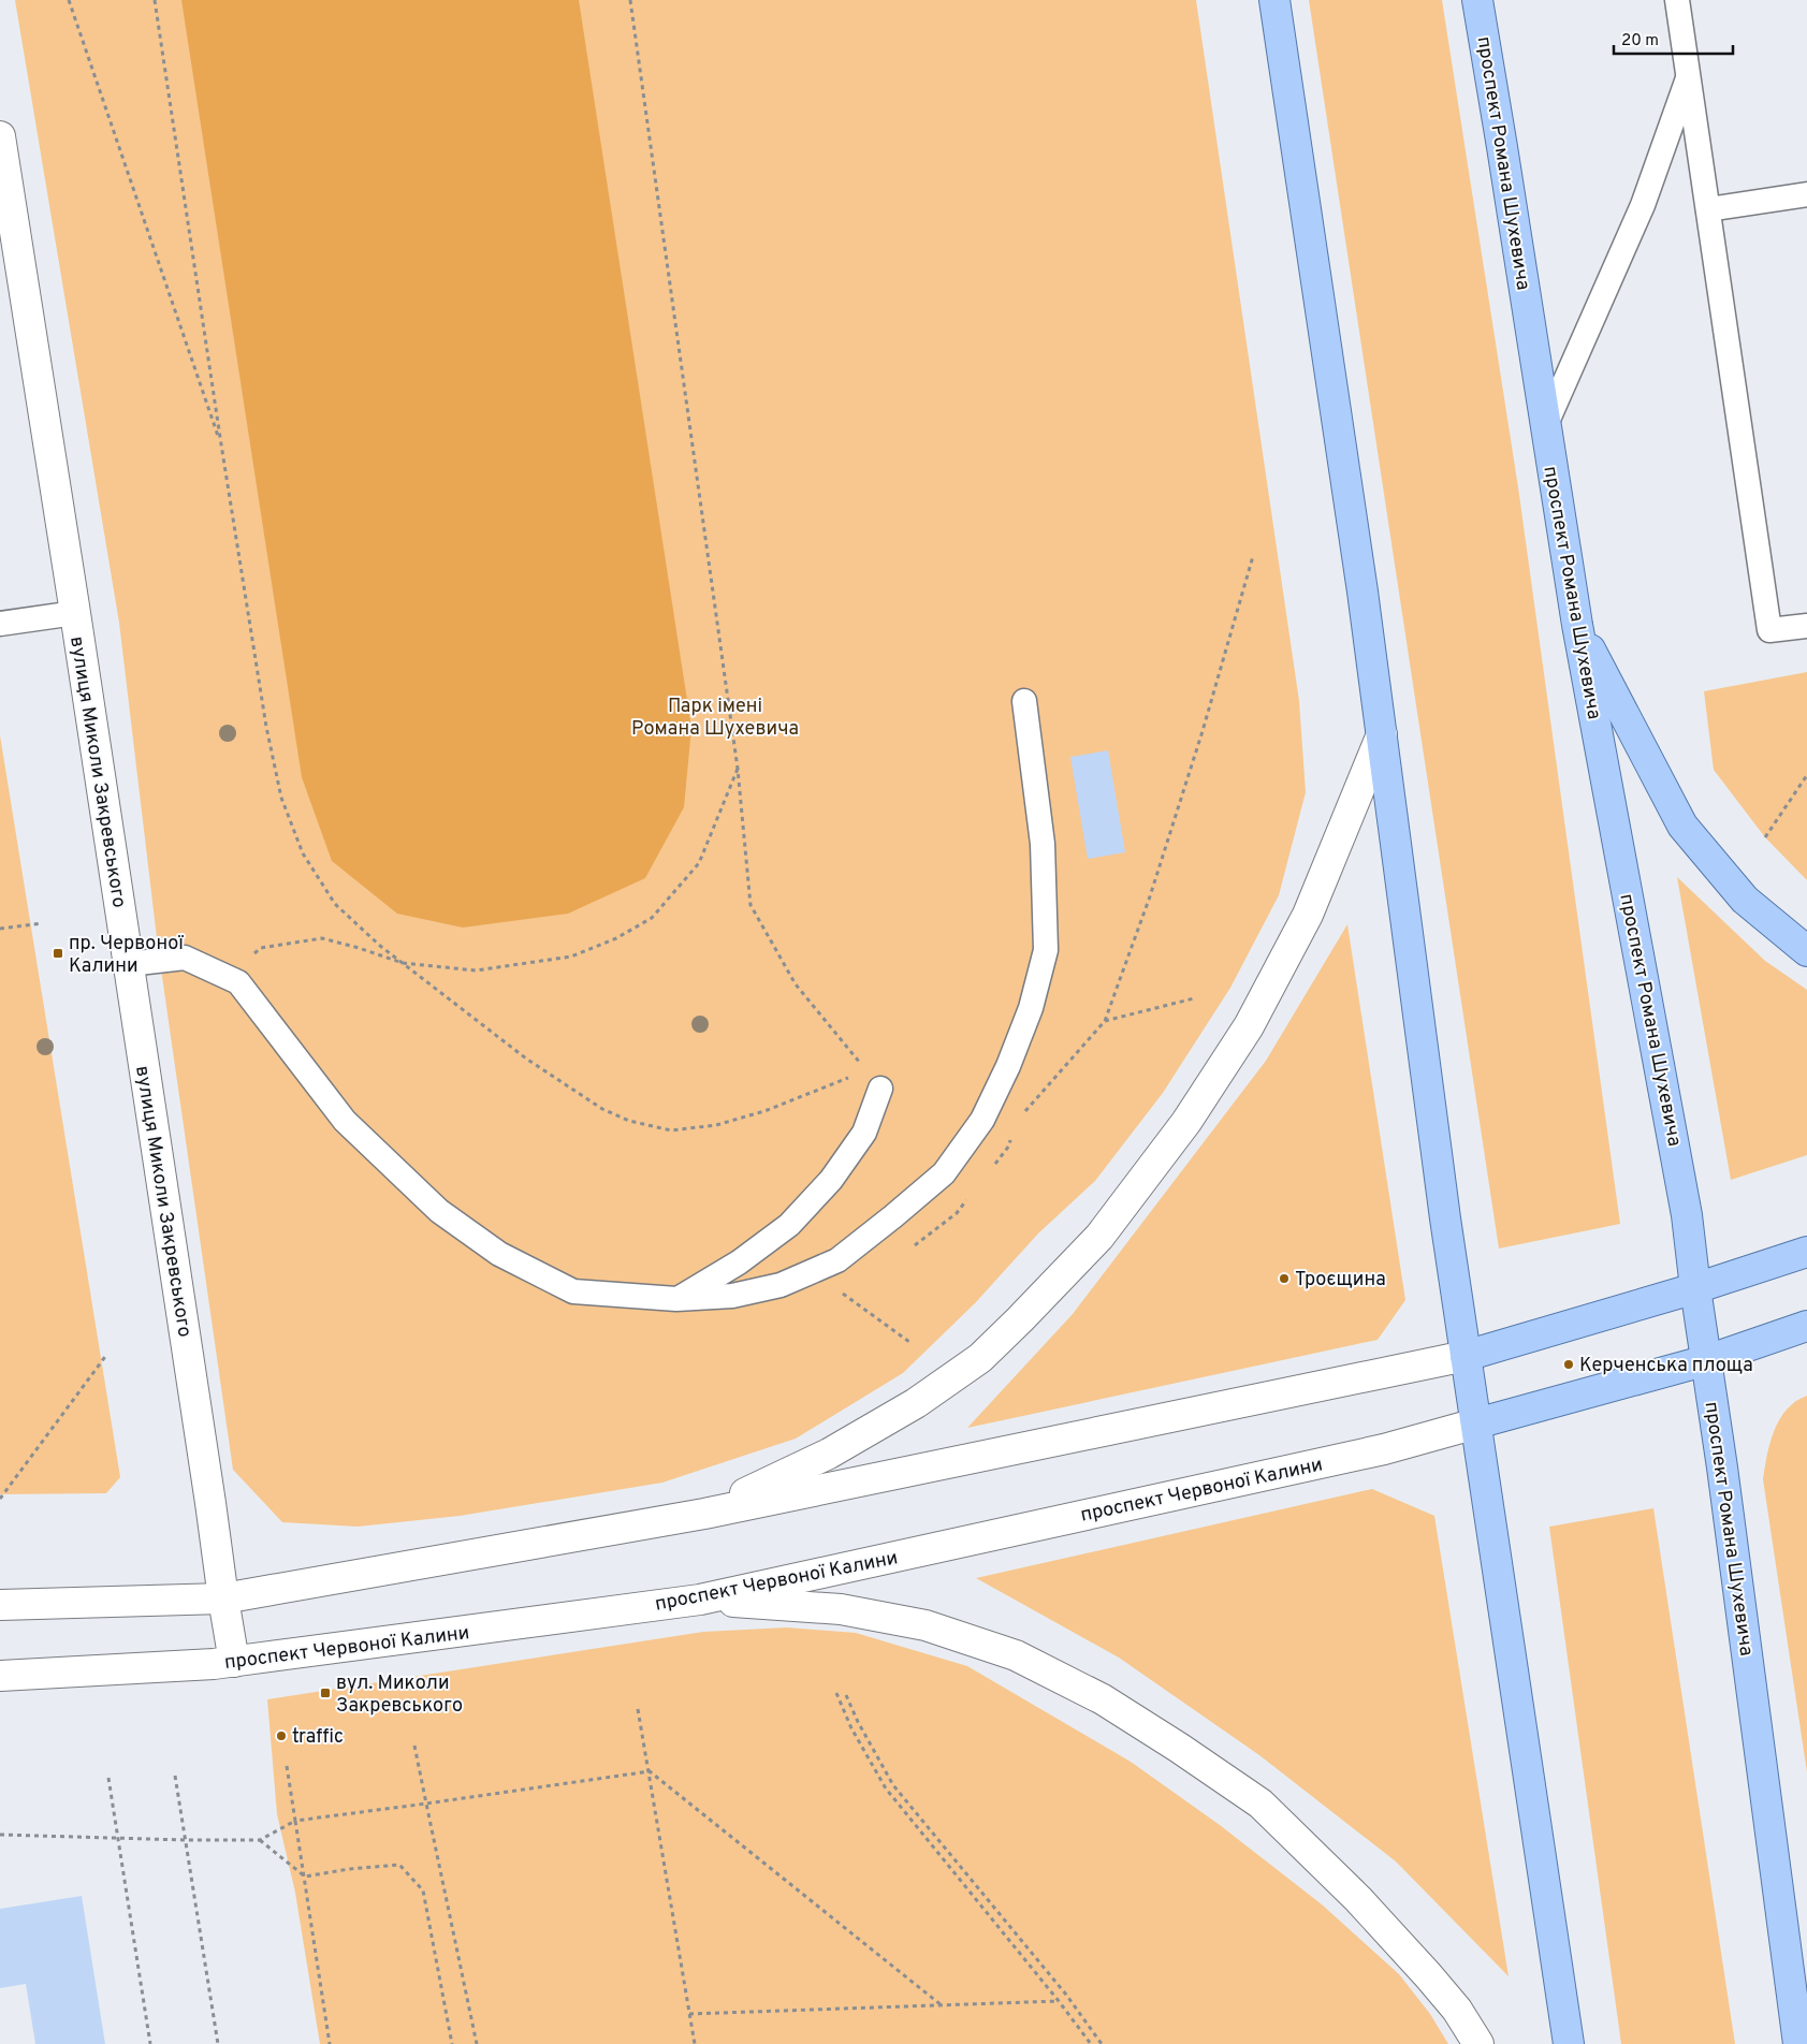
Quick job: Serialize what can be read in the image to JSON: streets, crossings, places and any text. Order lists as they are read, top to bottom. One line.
{"streets":{"main road":["проспект Романа Шухевича","вулиця Миколи Закревського","проспект Червоної Калини"]},"crossings":[["вулиця Миколи Закревського","проспект Червоної Калини"]],"parks":["Парк імені Романа Шухевича"],"places":{"transit":["пр. Червоної Калини","вул. Миколи Закревського"],"other":["Троєщина","Керченська площа","traffic"]},"scale_bar":"20 m"}
